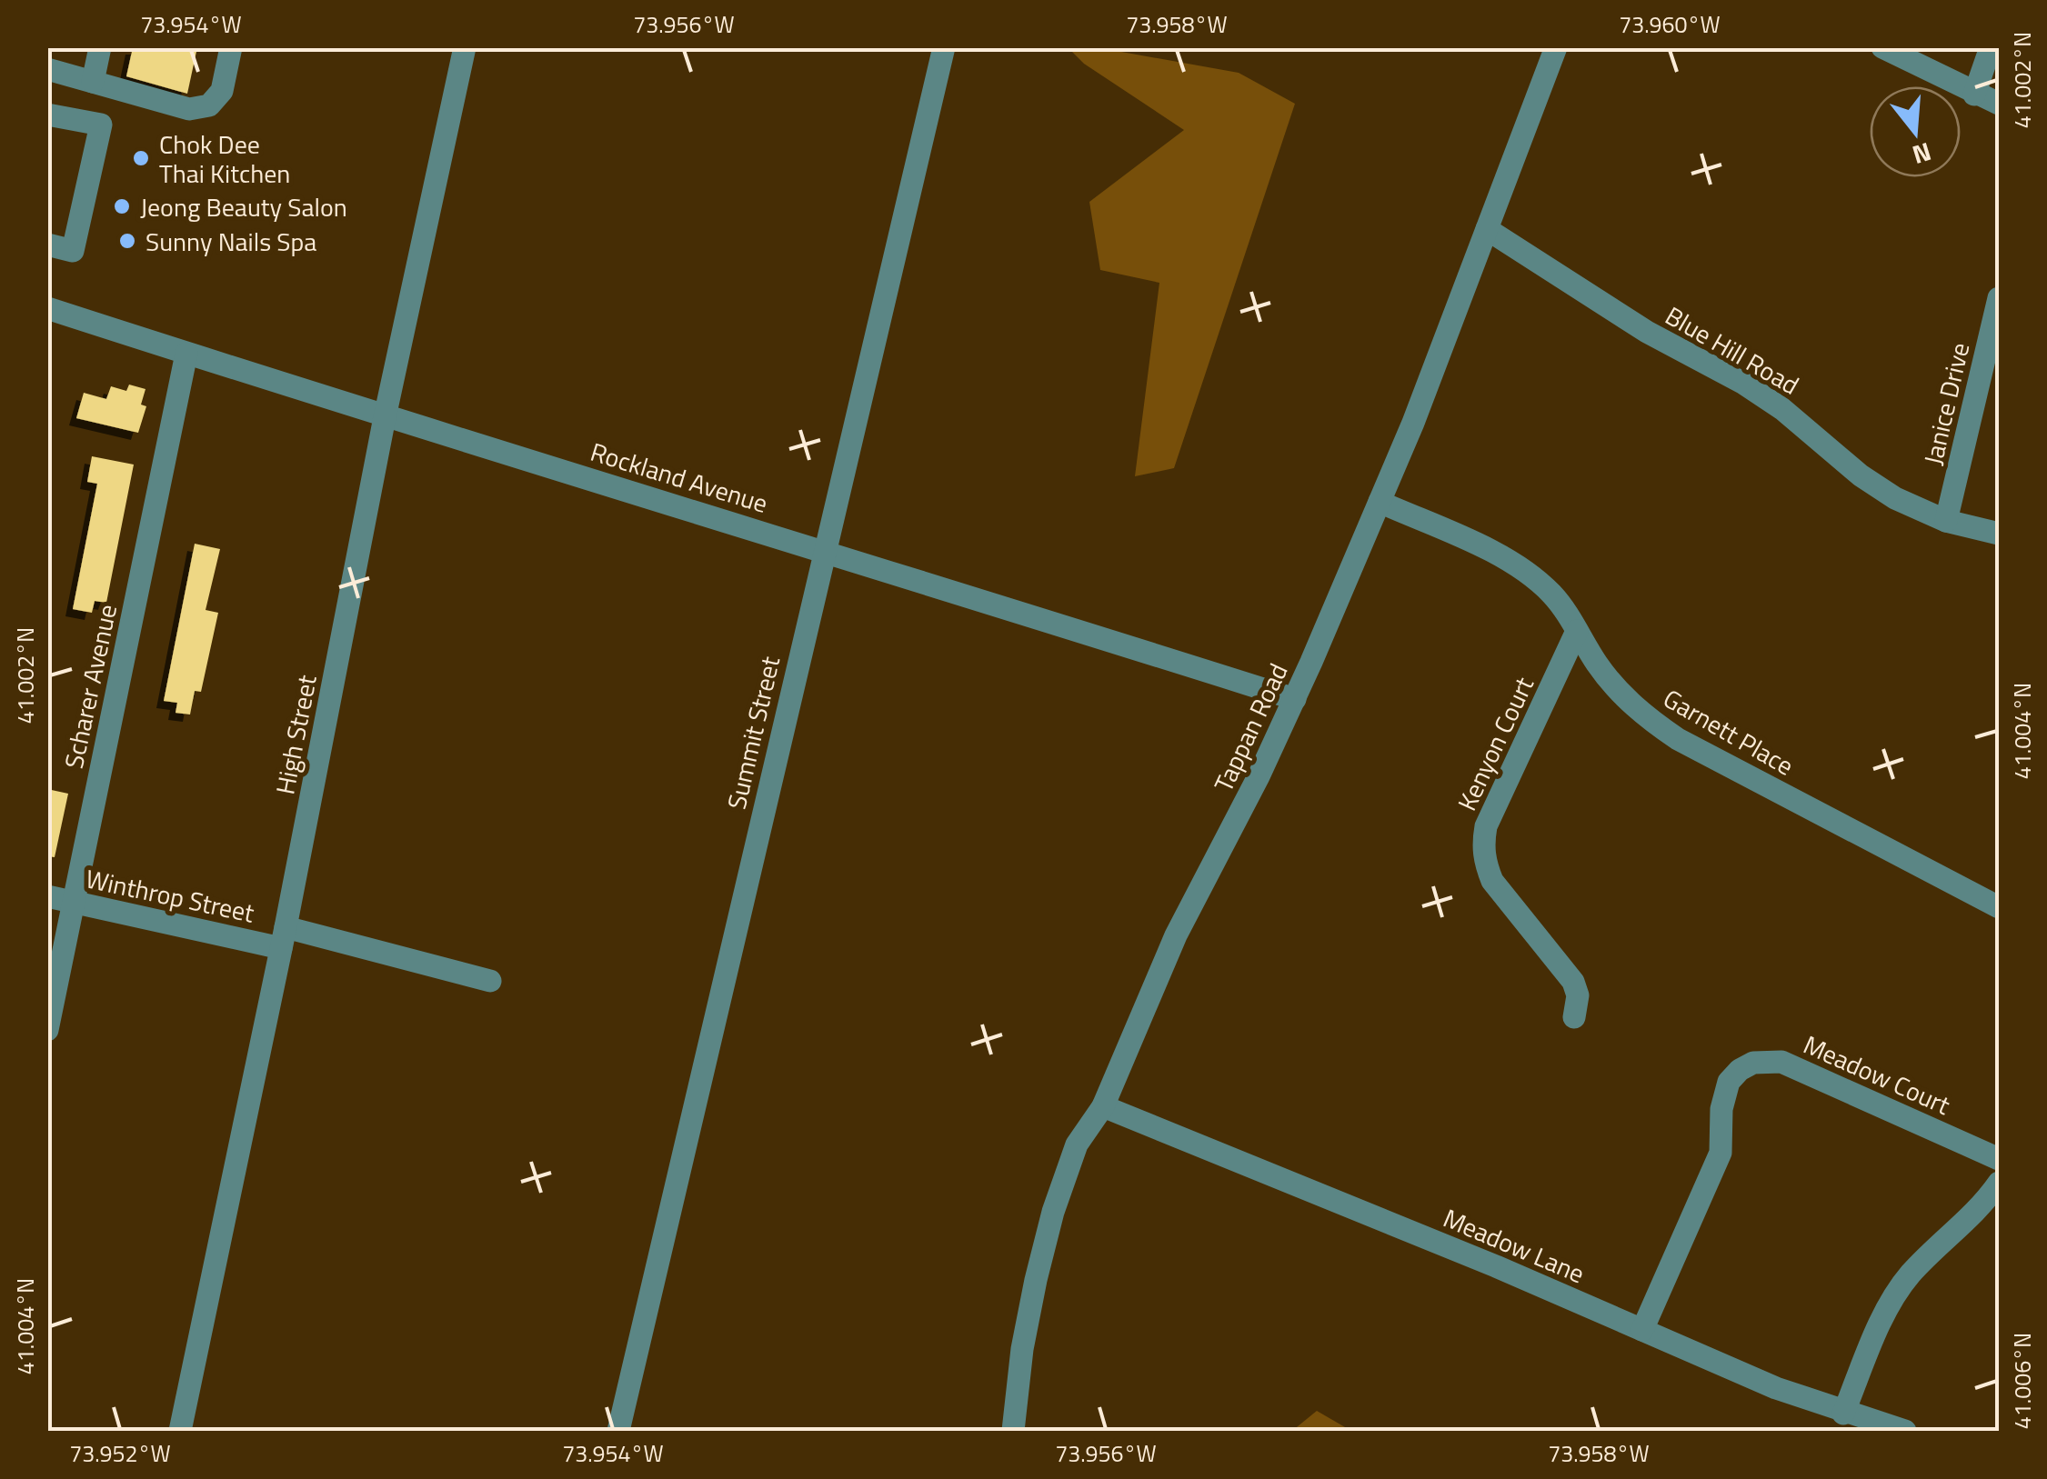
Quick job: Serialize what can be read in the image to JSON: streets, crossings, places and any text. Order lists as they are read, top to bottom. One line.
{"streets":{"street":["Blue Hill Road","Janice Drive","Rockland Avenue","Scharer Avenue","Tappan Road","Garnett Place","Summit Street","High Street","Kenyon Court","Winthrop Street","Meadow Court","Meadow Lane"]},"crossings":[["Blue Hill Road","Janice Drive"],["Blue Hill Road","Tappan Road"],["Rockland Avenue","Scharer Avenue"],["Rockland Avenue","Tappan Road"],["Rockland Avenue","Summit Street"],["Rockland Avenue","High Street"],["Scharer Avenue","Winthrop Street"],["Tappan Road","Garnett Place"],["Tappan Road","Meadow Lane"],["Garnett Place","Kenyon Court"],["High Street","Winthrop Street"],["Meadow Court","Meadow Lane"]],"places":["Chok Dee Thai Kitchen","Jeong Beauty Salon","Sunny Nails Spa"],"north":"bottom","coordinates":["73.954°W","73.956°W","73.958°W","73.960°W","41.002°N","41.004°N","41.006°N","73.952°W"]}
